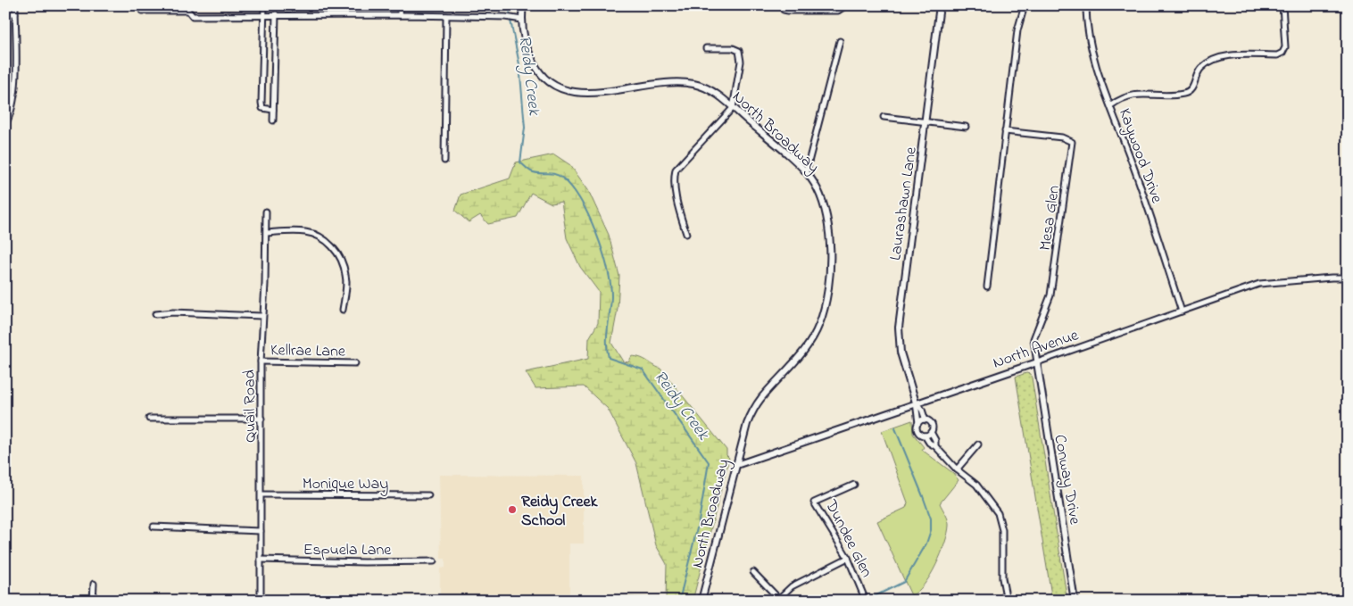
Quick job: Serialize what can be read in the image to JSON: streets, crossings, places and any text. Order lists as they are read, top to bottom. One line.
{"streets":{"street":["North Broadway","Kaywood Drive","Laurashawn Lane","Mesa Glen","North Avenue","Kellrae Lane","Quail Road","Conway Drive","Monique Way","Dundee Glen","Espuela Lane"]},"crossings":[["North Broadway","North Avenue"],["Kaywood Drive","North Avenue"],["Laurashawn Lane","North Avenue"],["Mesa Glen","North Avenue"],["Mesa Glen","Conway Drive"],["North Avenue","Conway Drive"],["Kellrae Lane","Quail Road"],["Quail Road","Monique Way"],["Quail Road","Espuela Lane"]],"water":["Reidy Creek"],"places":["Reidy Creek School"]}
